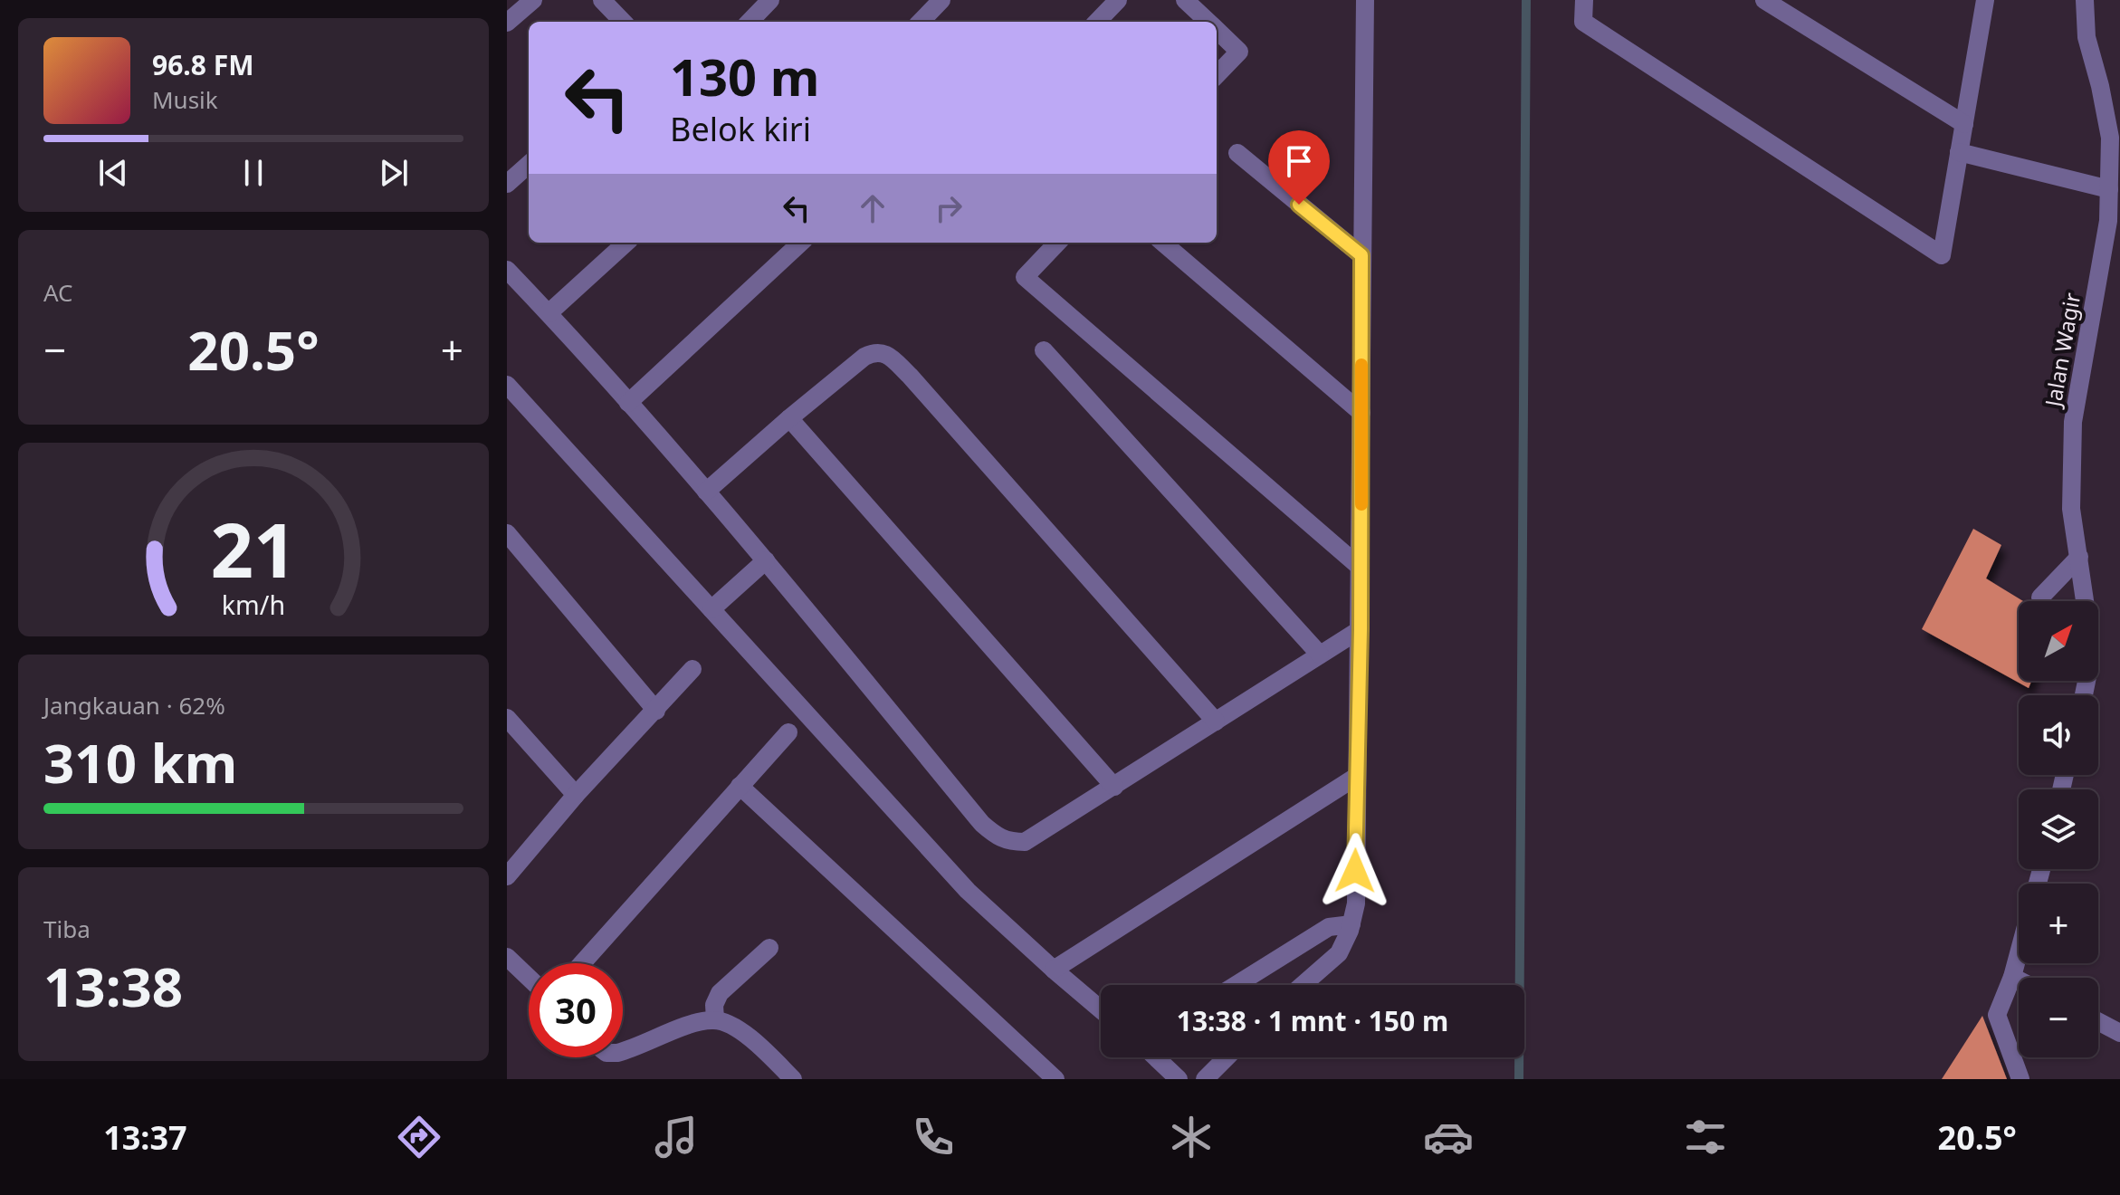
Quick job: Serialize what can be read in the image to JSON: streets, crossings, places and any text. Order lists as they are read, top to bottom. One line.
{"streets":{"street":["Jalan Wagir"]},"north":"top right","page":{"turn":["130 m","Belok kiri"],"song":["96.8 FM","Musik"],"tile":["AC",["Jangkauan · 62%","310 km"],["Tiba","13:38"]],"heat":["−","20.5°","+"],"map_buttons":["+","−"],"limit":"30","trip":"13:38 · 1 mnt · 150 m","tabs":["13:37","20.5°"],"gauge":["21","km/h"]}}
